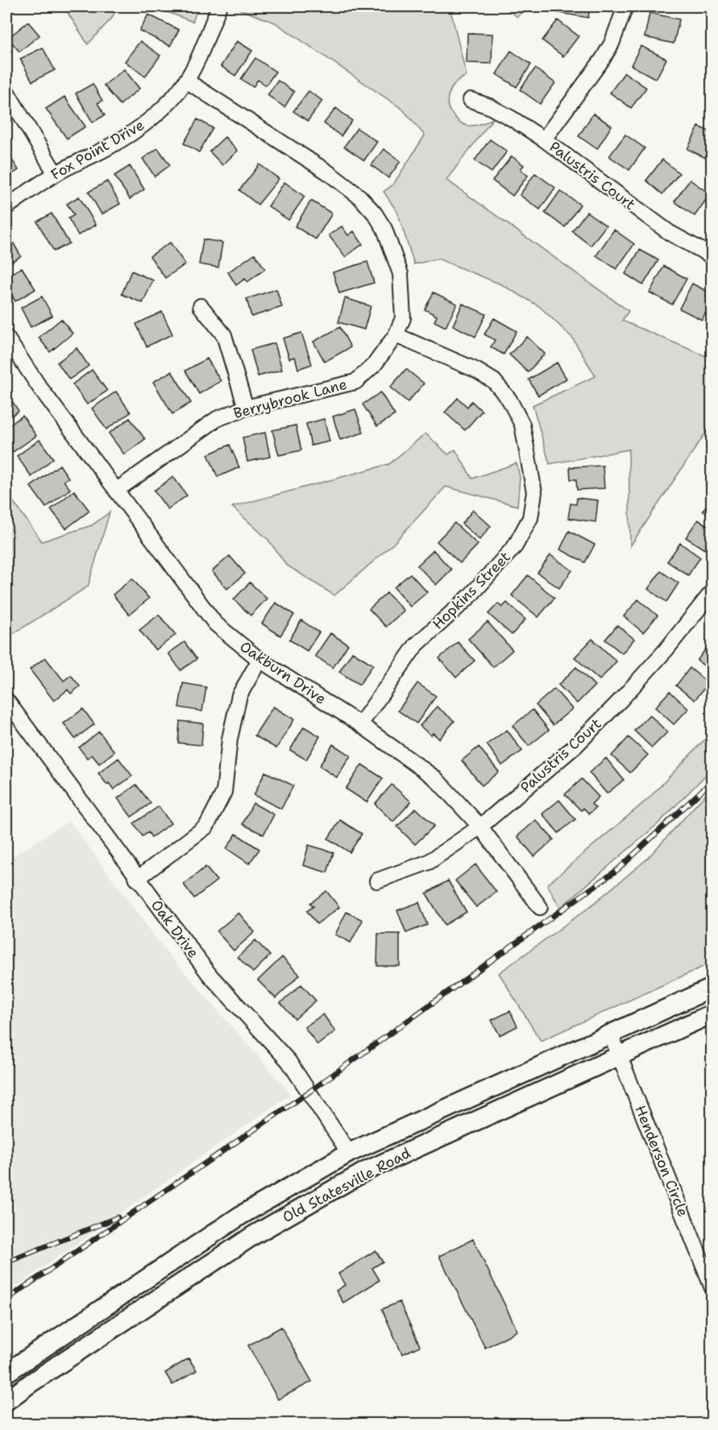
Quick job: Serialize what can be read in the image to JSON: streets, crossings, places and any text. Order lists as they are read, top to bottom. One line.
{"streets":{"main road":["Old Statesville Road"],"street":["Fox Point Drive","Palustris Court","Berrybrook Lane","Hopkins Street","Oakburn Drive","Oak Drive","Henderson Circle"]},"crossings":[["Fox Point Drive","Berrybrook Lane"],["Palustris Court","Oakburn Drive"],["Berrybrook Lane","Hopkins Street"],["Berrybrook Lane","Oakburn Drive"],["Hopkins Street","Oakburn Drive"],["Oak Drive","Old Statesville Road"],["Henderson Circle","Old Statesville Road"]]}
